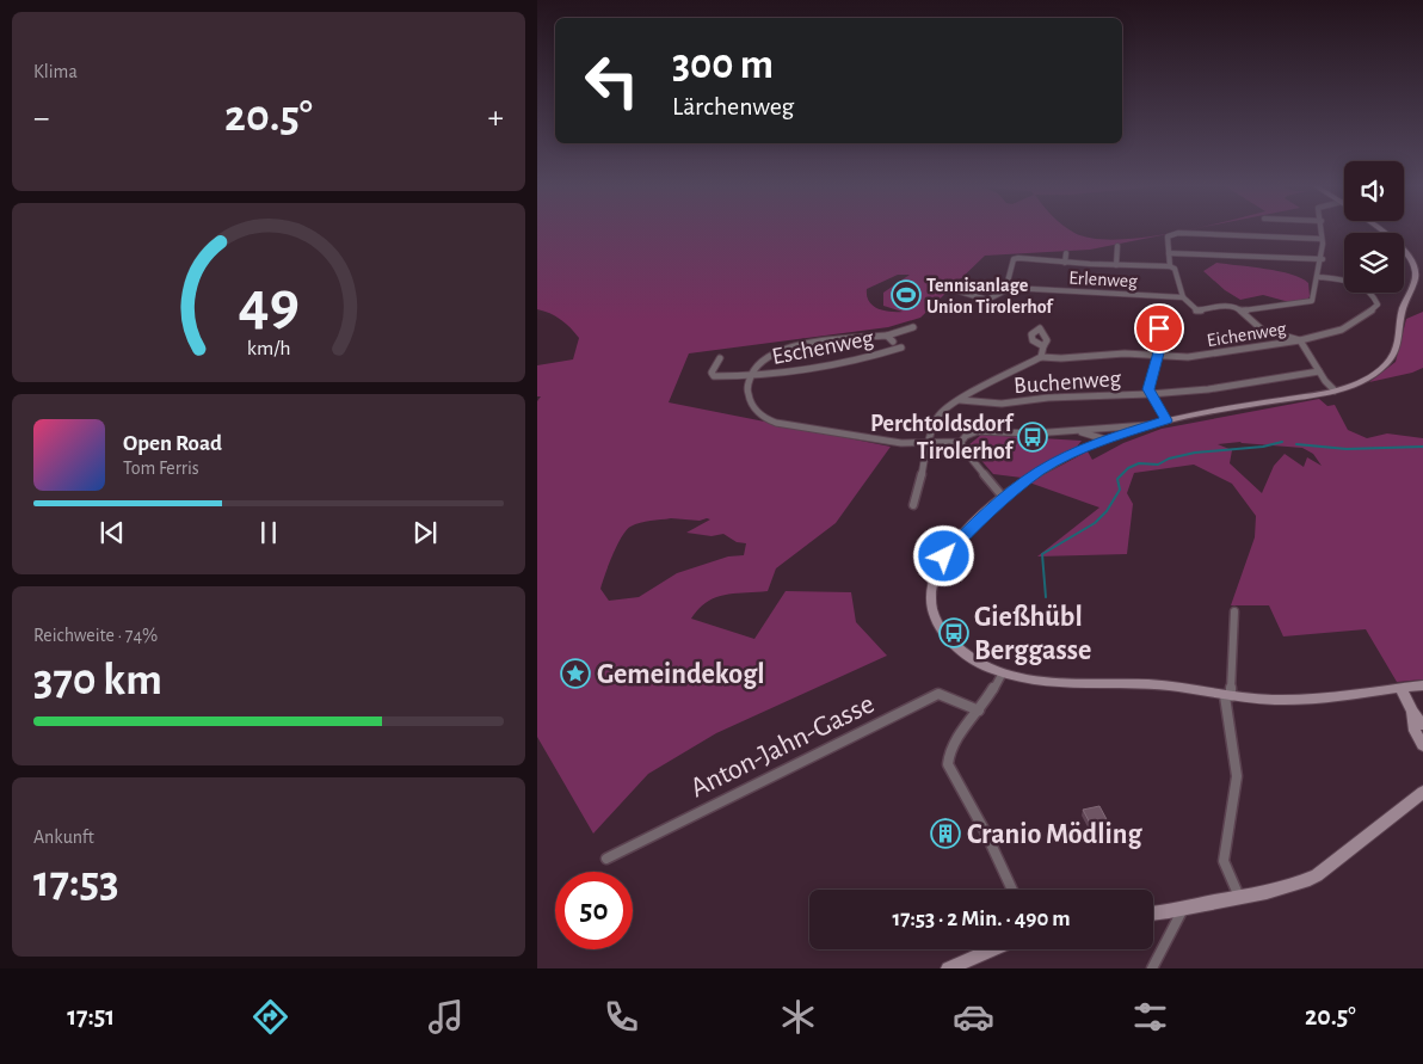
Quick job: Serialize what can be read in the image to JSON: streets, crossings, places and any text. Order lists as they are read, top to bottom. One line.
{"streets":{"street":["Erlenweg","Eichenweg","Eschenweg","Buchenweg","Anton-Jahn-Gasse"]},"places":{"sports":["Tennisanlage Union Tirolerhof"],"bus stop":["Perchtoldsdorf Tirolerhof","Gießhübl Berggasse"],"place":["Gemeindekogl"],"building":["Cranio Mödling"]},"page":{"tile":["Klima",["Reichweite · 74%","370 km"],["Ankunft","17:53"]],"turn":["300 m","Lärchenweg"],"heat":["−","20.5°","+"],"song":["Open Road","Tom Ferris"],"limit":"50","trip":"17:53 · 2 Min. · 490 m","tabs":["17:51","20.5°"],"gauge":["49","km/h"]}}
